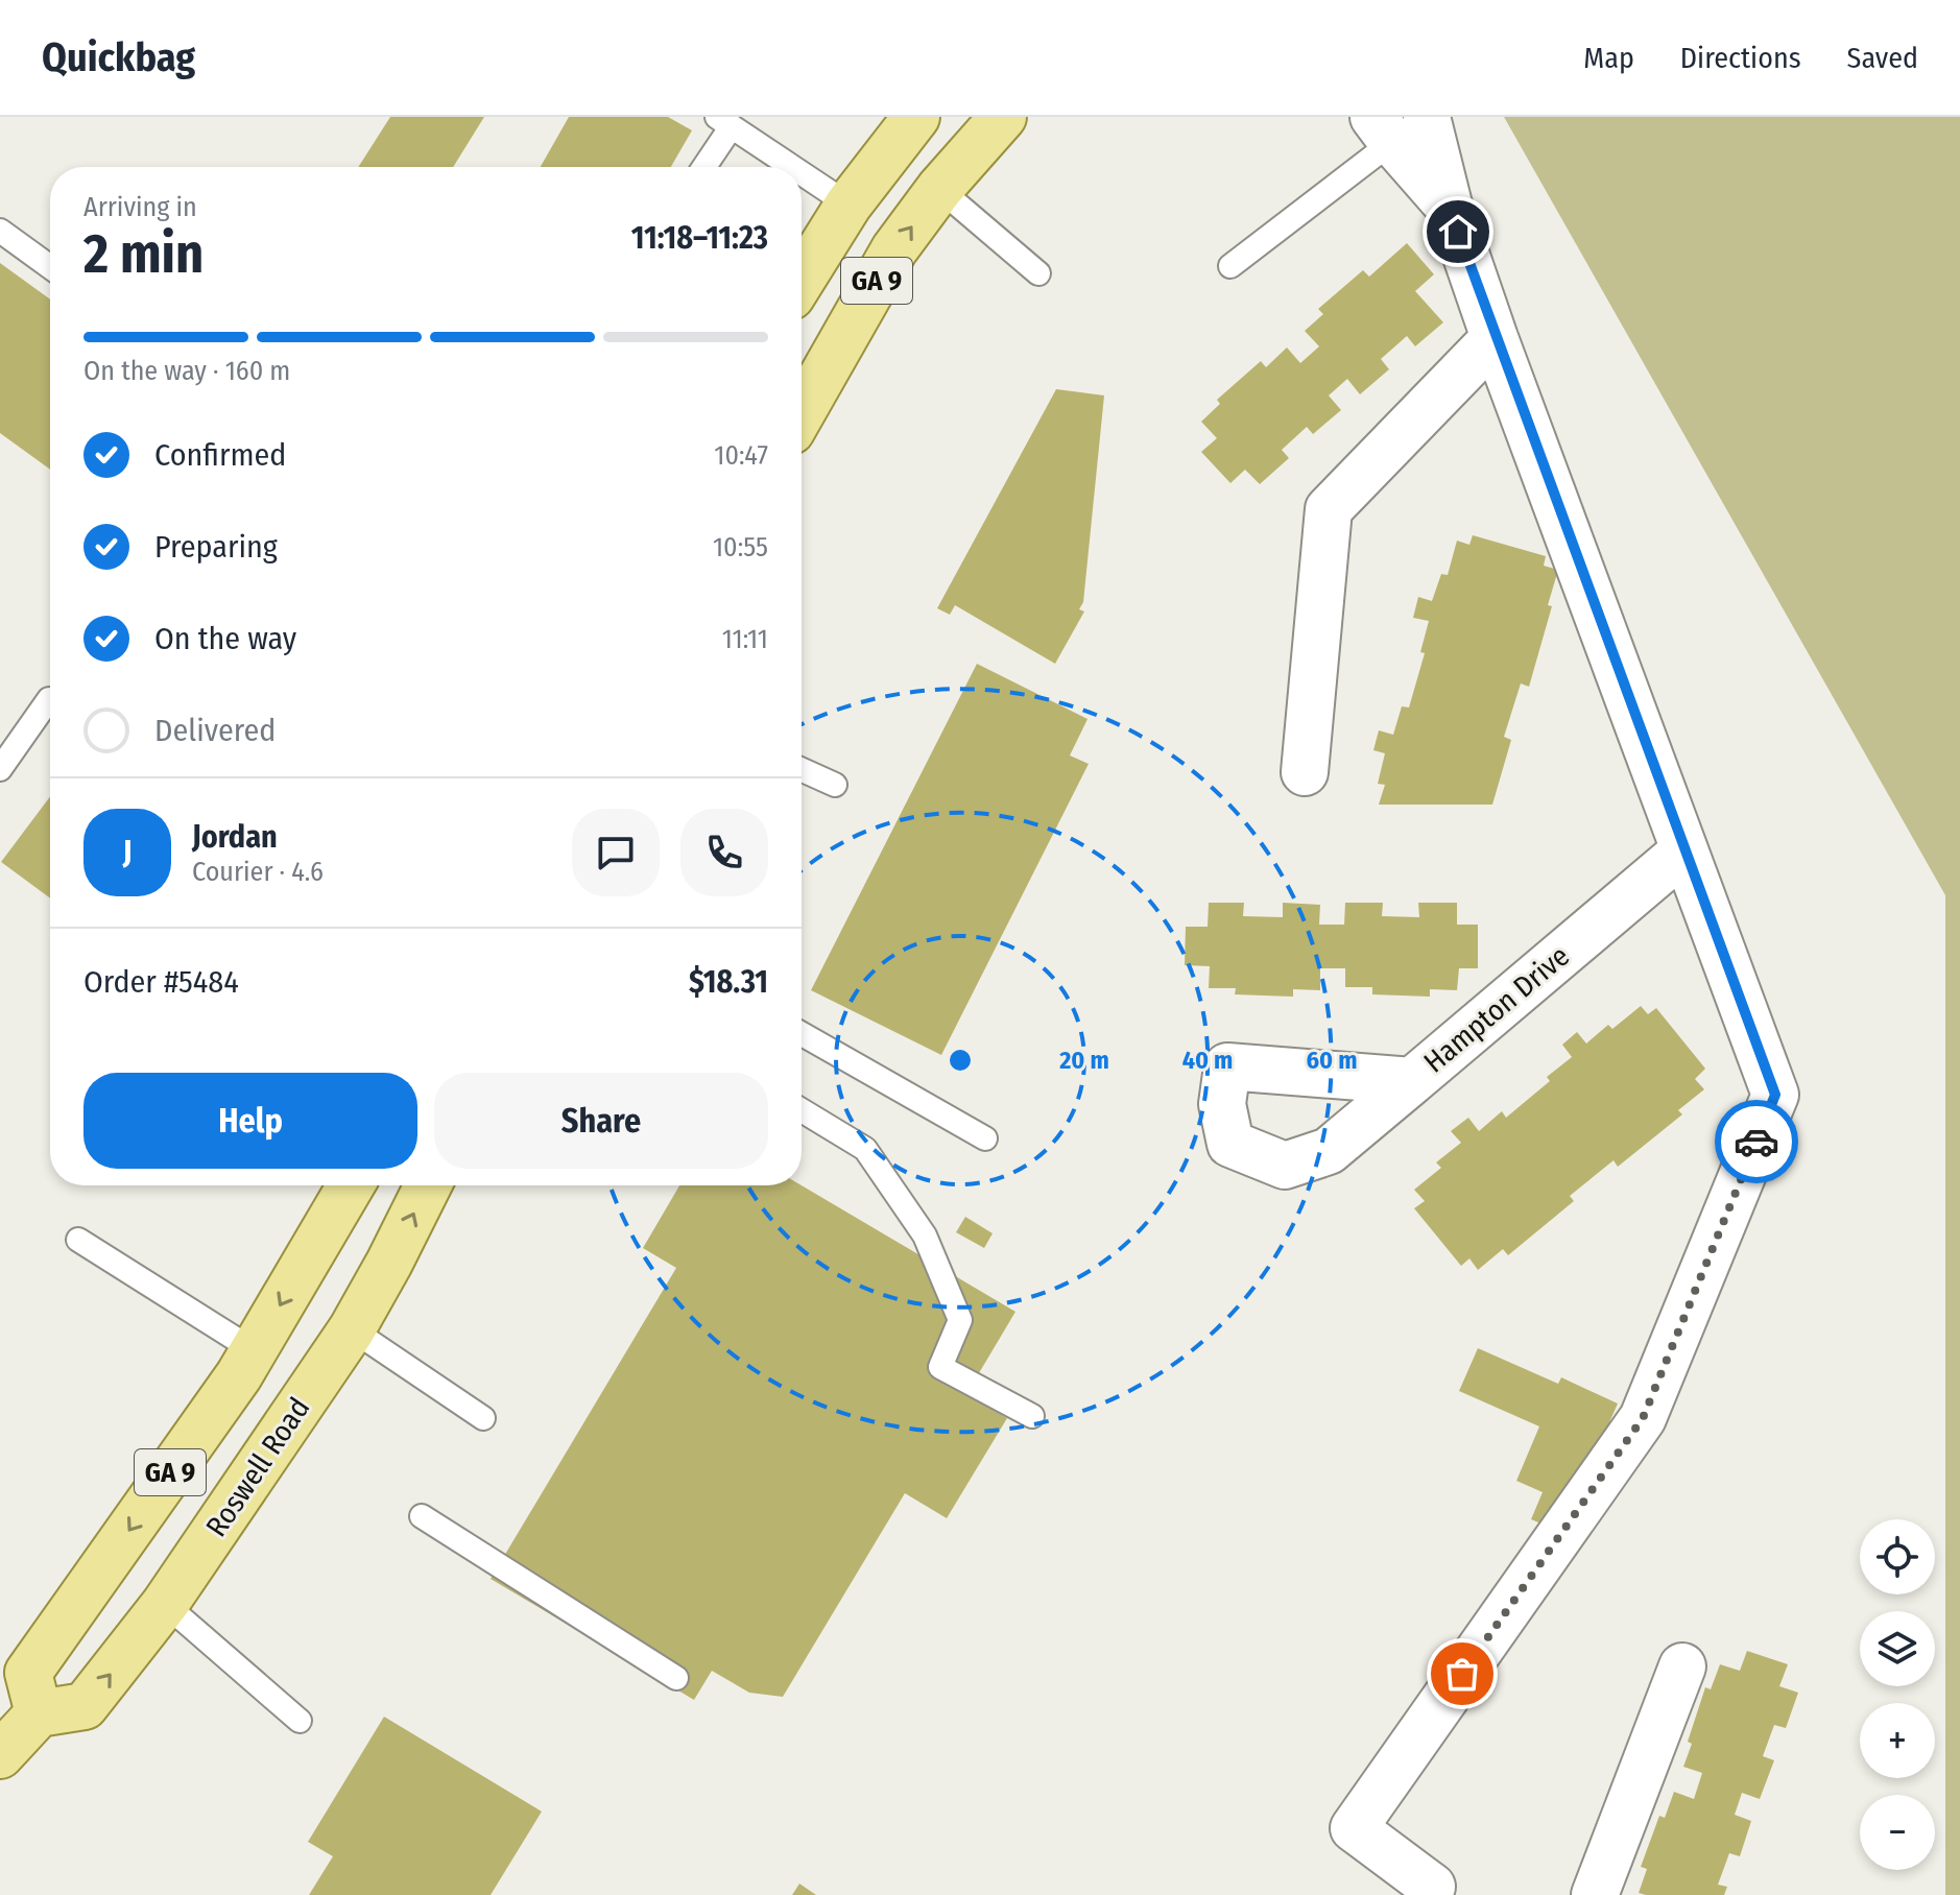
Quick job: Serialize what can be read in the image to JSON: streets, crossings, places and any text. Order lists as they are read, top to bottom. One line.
{"streets":{"main road":["GA 9","Roswell Road"],"street":["Hampton Drive"]},"crossings":[["GA 9","Roswell Road"]],"page":{"header":"Quickbag","nav":["Map","Directions","Saved"],"heading":["2 min","Arriving in","11:18–11:23"],"panel":["Jordan","Courier · 4.6","Order #5484","$18.31"],"bar":"On the way · 160 m","list":[["Confirmed","10:47"],["Preparing","10:55"],["On the way","11:11"],"Delivered"],"round":"J","buttons":["Help","Share"],"map_buttons":["+","−"]},"rings":["20 m","40 m","60 m"]}
